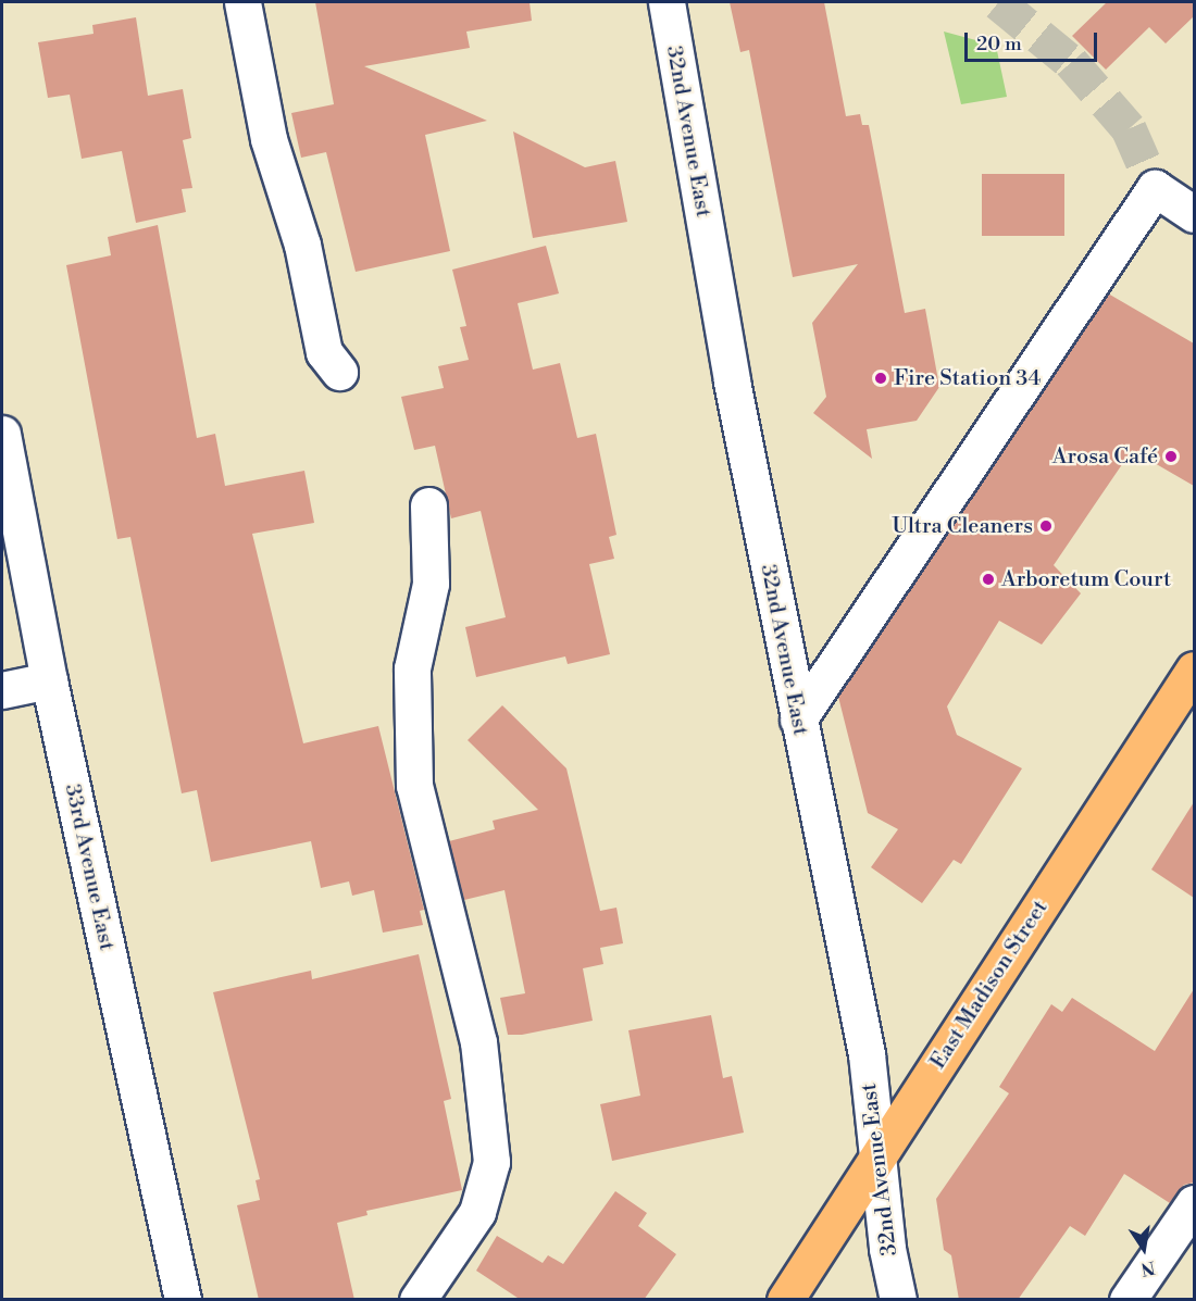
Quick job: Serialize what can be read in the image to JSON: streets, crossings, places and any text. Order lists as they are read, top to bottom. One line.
{"streets":{"main road":["East Madison Street"],"street":["32nd Avenue East","33rd Avenue East"]},"crossings":[["32nd Avenue East","East Madison Street"]],"places":["Fire Station 34","Arosa Café","Ultra Cleaners","Arboretum Court"],"scale_bar":"20 m","north":"bottom"}
